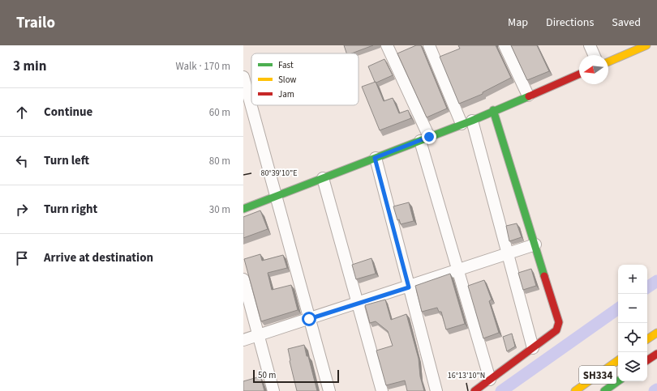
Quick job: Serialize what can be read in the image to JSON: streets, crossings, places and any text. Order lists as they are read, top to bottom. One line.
{"streets":{"main road":["SH334"]},"legend":["Fast","Slow","Jam"],"scale_bar":"50 m","north":"left","page":{"header":"Trailo","nav":["Map","Directions","Saved"],"heading":["3 min","Walk · 170 m"],"list":[["Continue","60 m"],["Turn left","80 m"],["Turn right","30 m"],"Arrive at destination"],"map_buttons":["+","−"],"scale":"50 m"},"coordinates":["80°39'10\"E","16°13'10\"N"]}
